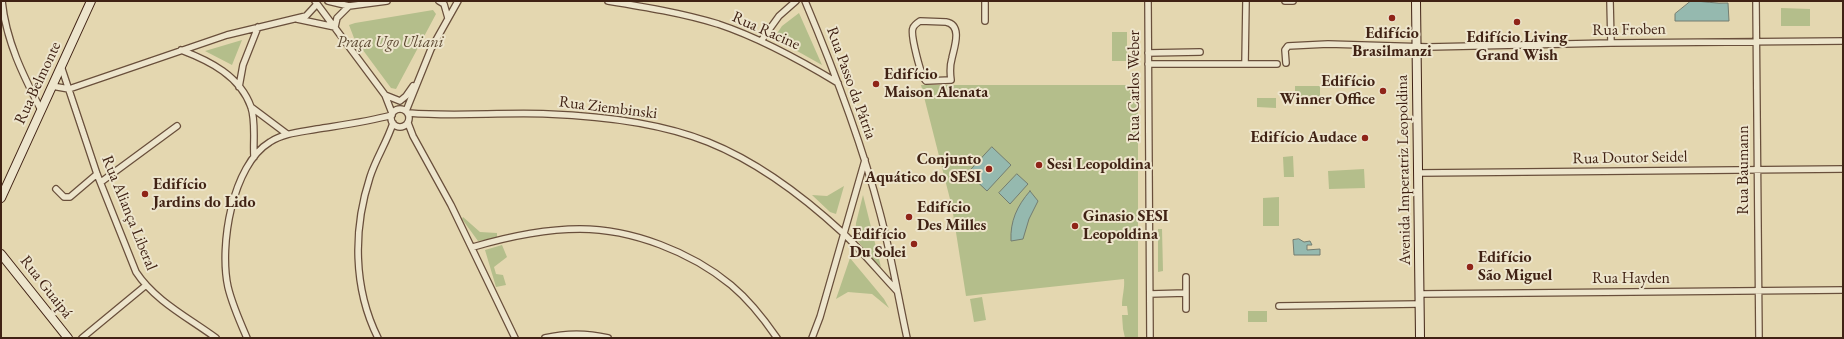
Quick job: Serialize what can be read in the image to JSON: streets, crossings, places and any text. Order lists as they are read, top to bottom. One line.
{"streets":{"main road":["Rua Belmonte","Avenida Imperatriz Leopoldina","Rua Guaipá"],"street":["Rua Froben","Rua Racine","Rua Passo da Pátria","Rua Carlos Weber","Rua Ziembinski","Rua Doutor Seidel","Rua Baumann","Rua Aliança Liberal","Rua Hayden"]},"crossings":[["Rua Froben","Avenida Imperatriz Leopoldina"],["Rua Froben","Rua Baumann"],["Rua Racine","Rua Passo da Pátria"],["Rua Belmonte","Rua Aliança Liberal"],["Rua Passo da Pátria","Rua Ziembinski"],["Rua Doutor Seidel","Avenida Imperatriz Leopoldina"],["Rua Doutor Seidel","Rua Baumann"],["Avenida Imperatriz Leopoldina","Rua Hayden"],["Rua Baumann","Rua Hayden"]],"parks":["Praça Ugo Uliani"],"places":["Edifício Brasilmanzi","Edifício Living Grand Wish","Edifício Maison Alenata","Edifício Winner Office","Edifício Audace","Sesi Leopoldina","Conjunto Aquático do SESI","Edifício Jardins do Lido","Edifício Des Milles","Ginasio SESI Leopoldina","Edifício Du Solei","Edifício São Miguel"]}
